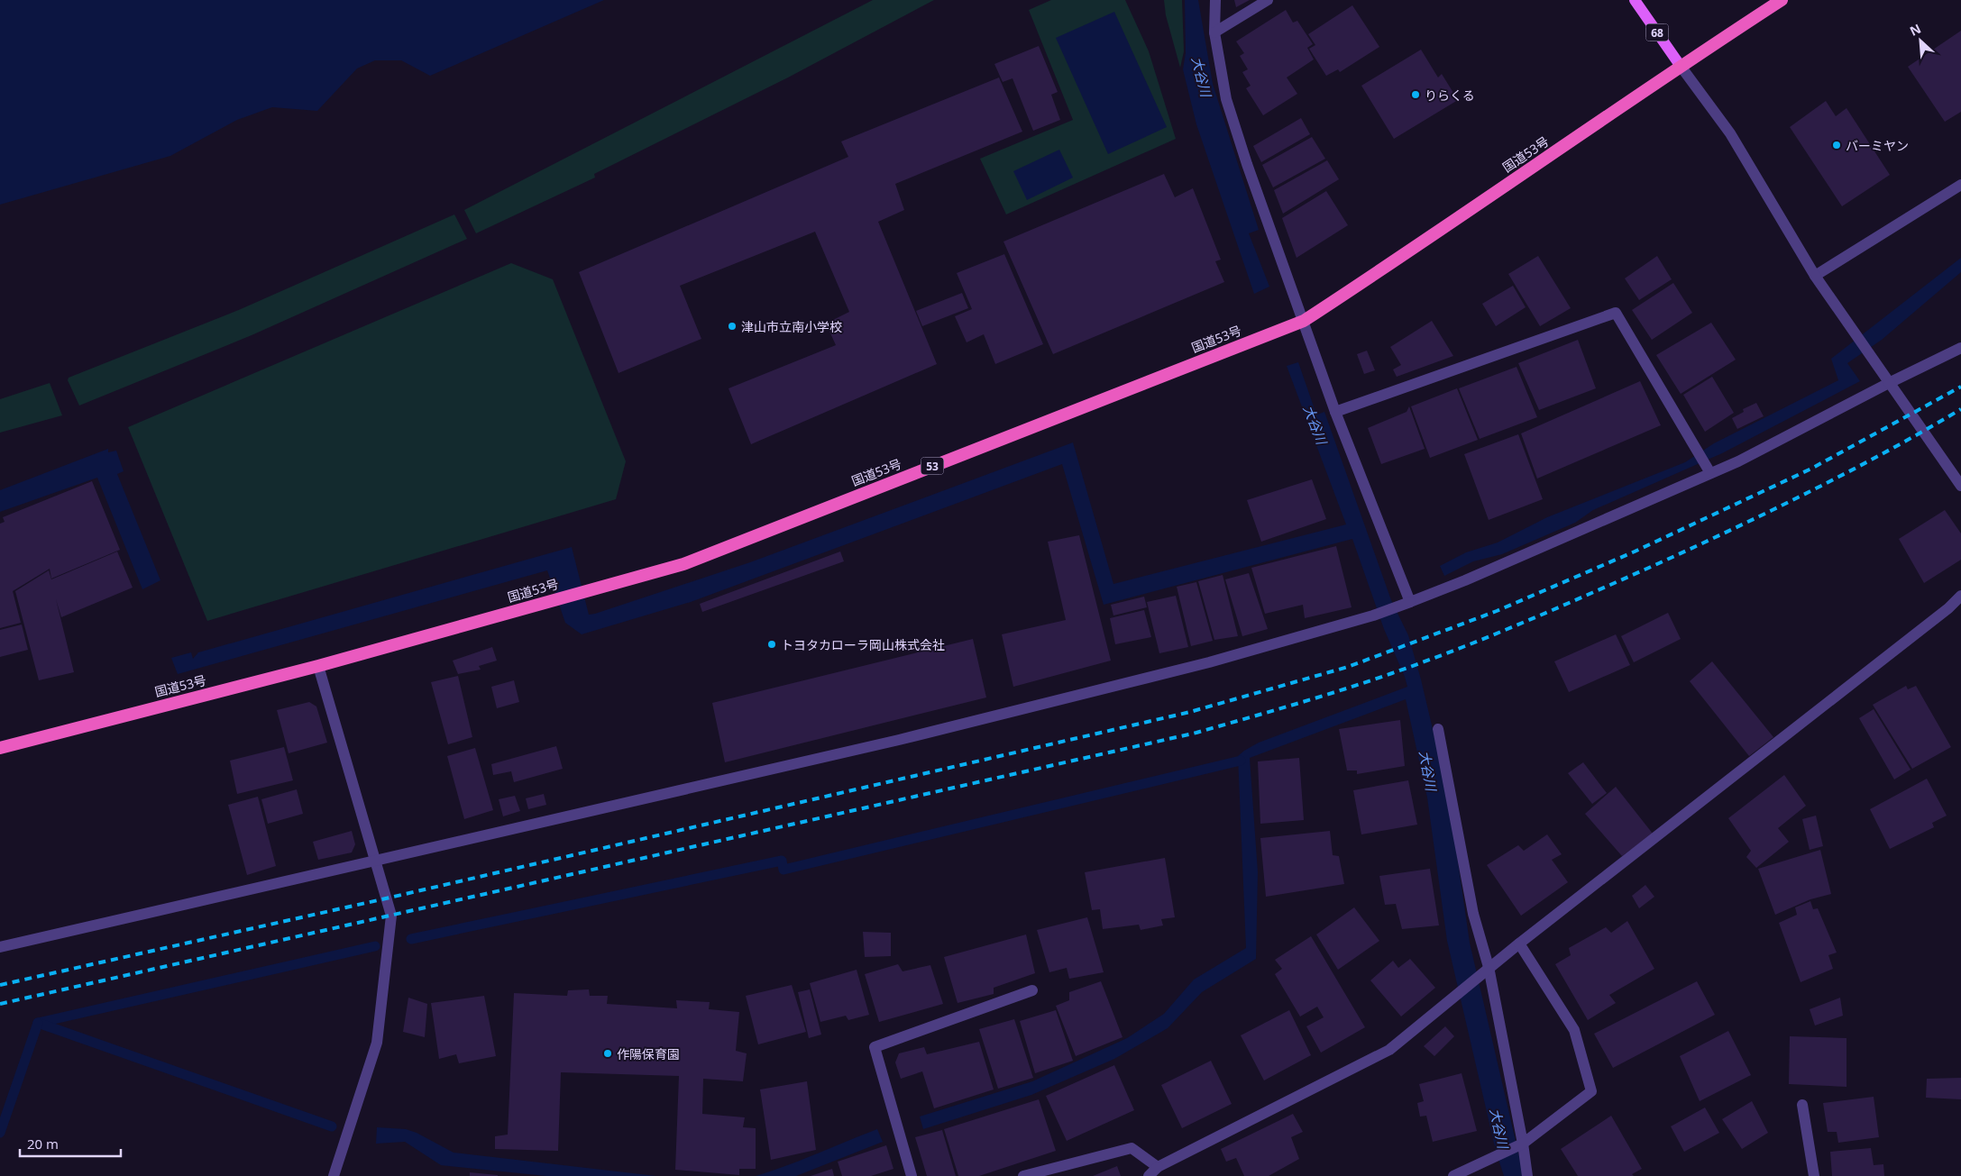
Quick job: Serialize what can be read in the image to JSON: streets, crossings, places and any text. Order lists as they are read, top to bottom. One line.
{"streets":{"highway":["国道53号","53"],"main road":["68"]},"crossings":[["68","国道53号"]],"water":["大谷川"],"places":["りらくる","バーミヤン","津山市立南小学校","トヨタカローラ岡山株式会社","作陽保育園"],"scale_bar":"20 m","north":"top left"}
